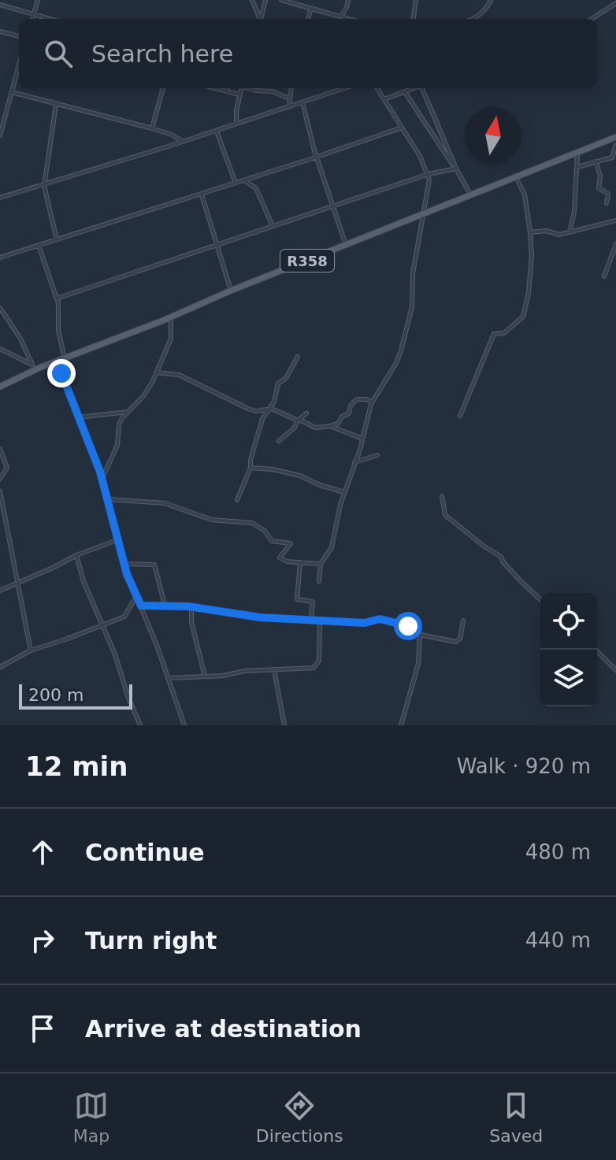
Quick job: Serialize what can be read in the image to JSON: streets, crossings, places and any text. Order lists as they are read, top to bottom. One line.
{"streets":{"main road":["R358"]},"scale_bar":"200 m","north":"top","page":{"search":"Search here","scale":"200 m","heading":["12 min","Walk · 920 m"],"list":[["Continue","480 m"],["Turn right","440 m"],"Arrive at destination"],"nav":["Map","Directions","Saved"]}}
